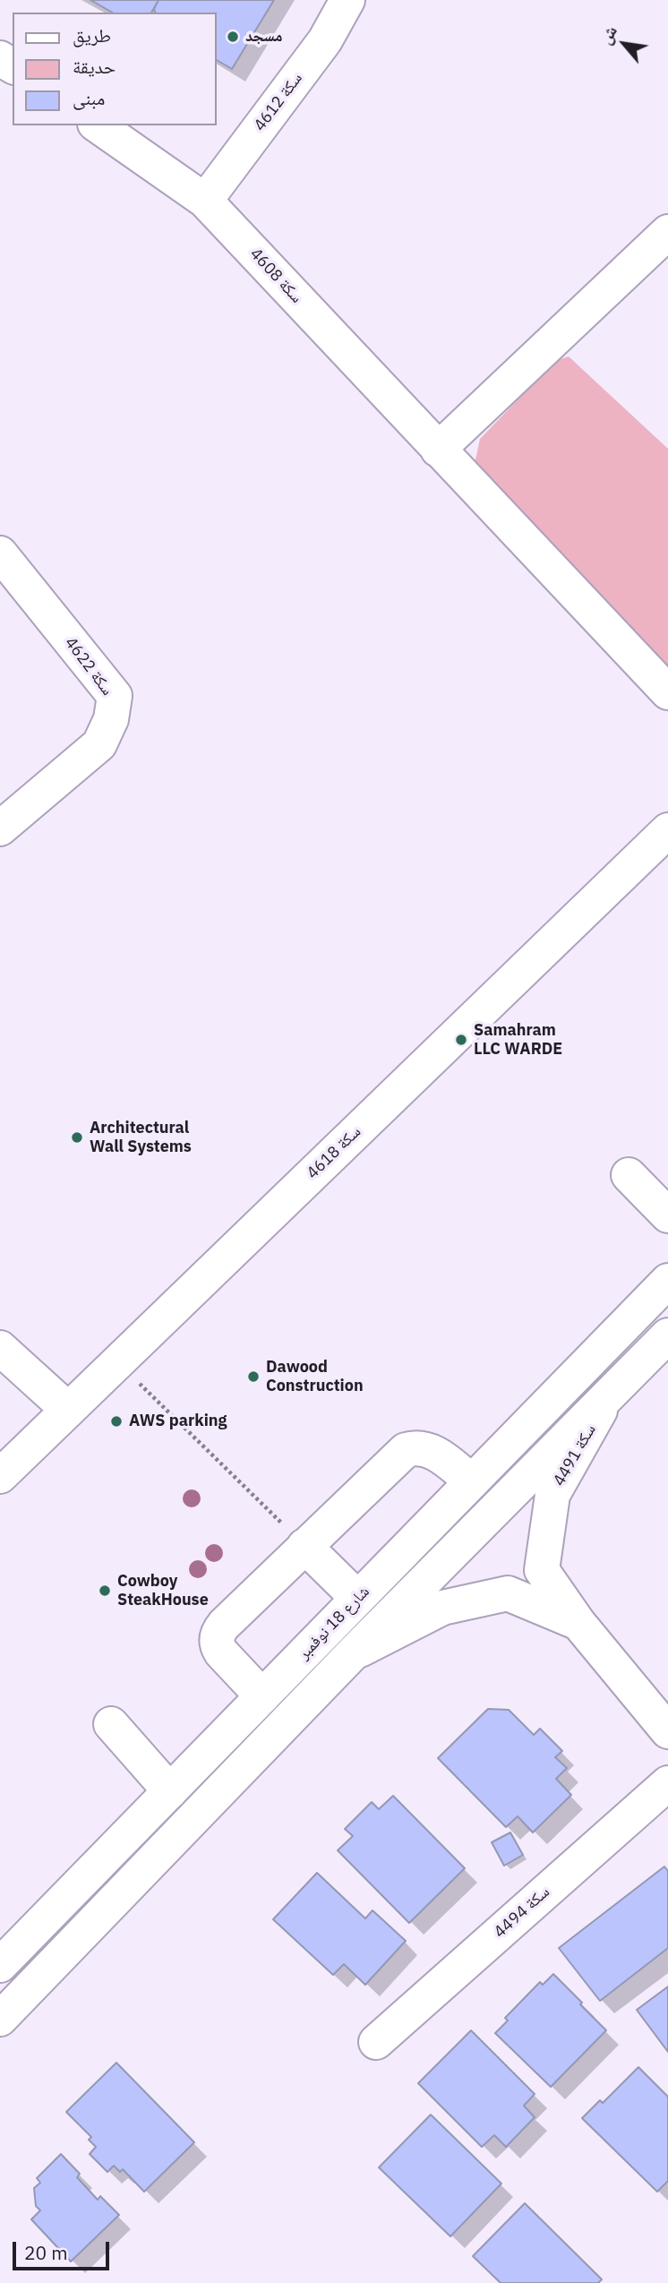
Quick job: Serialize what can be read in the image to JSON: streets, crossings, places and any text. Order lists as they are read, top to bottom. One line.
{"streets":{"street":["سكة 4612","سكة 4608","سكة 4622","سكة 4618","سكة 4491","شارع 18 نوفمبر","سكة 4494"]},"crossings":[["سكة 4612","سكة 4608"]],"places":["مسجد","Samahram LLC WARDE","Architectural Wall Systems","Dawood Construction","AWS parking","Cowboy SteakHouse"],"legend":["طريق","حديقة","مبنى"],"scale_bar":"20 m","north":"top left"}
